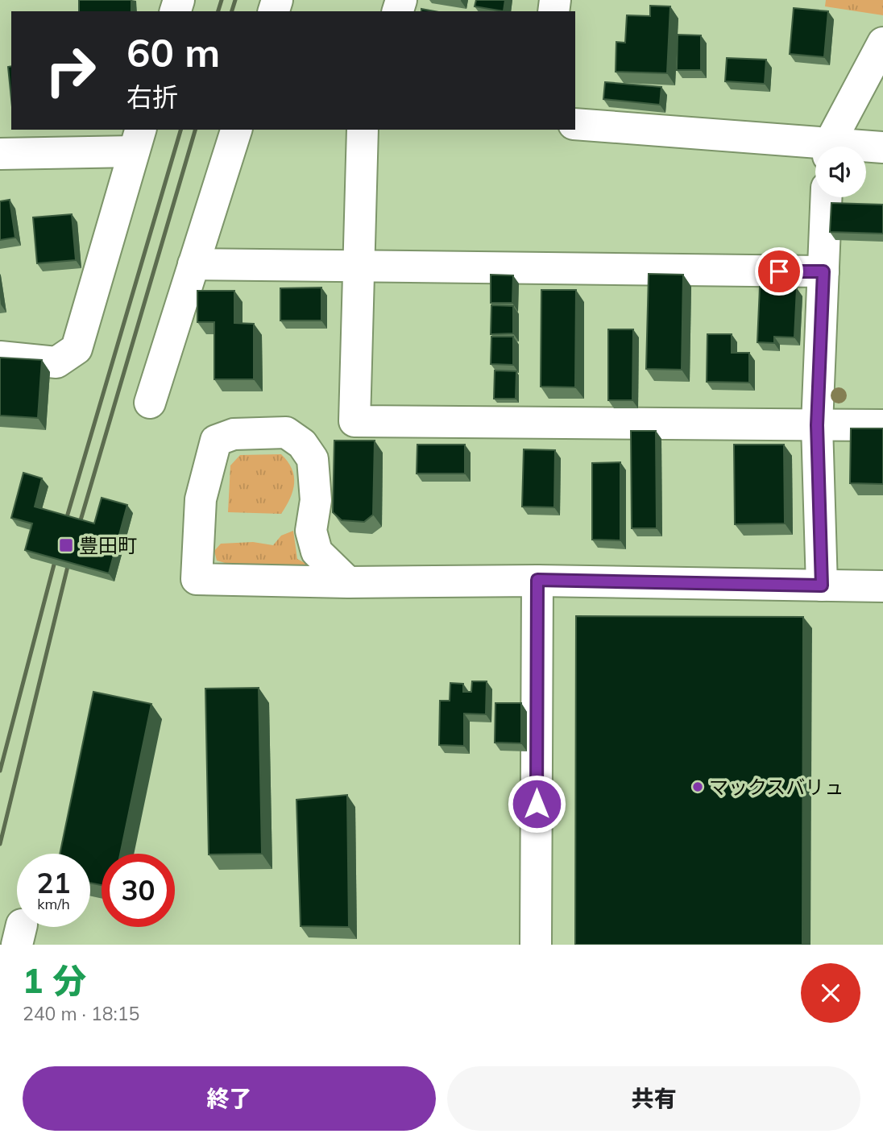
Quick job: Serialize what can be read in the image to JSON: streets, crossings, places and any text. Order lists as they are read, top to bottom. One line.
{"places":{"transit":["豊田町"],"other":["マックスバリュ"]},"page":{"turn":["60 m","右折"],"speed":"21 km/h","limit":"30","heading":["1 分","240 m · 18:15"],"buttons":["終了","共有"]}}
